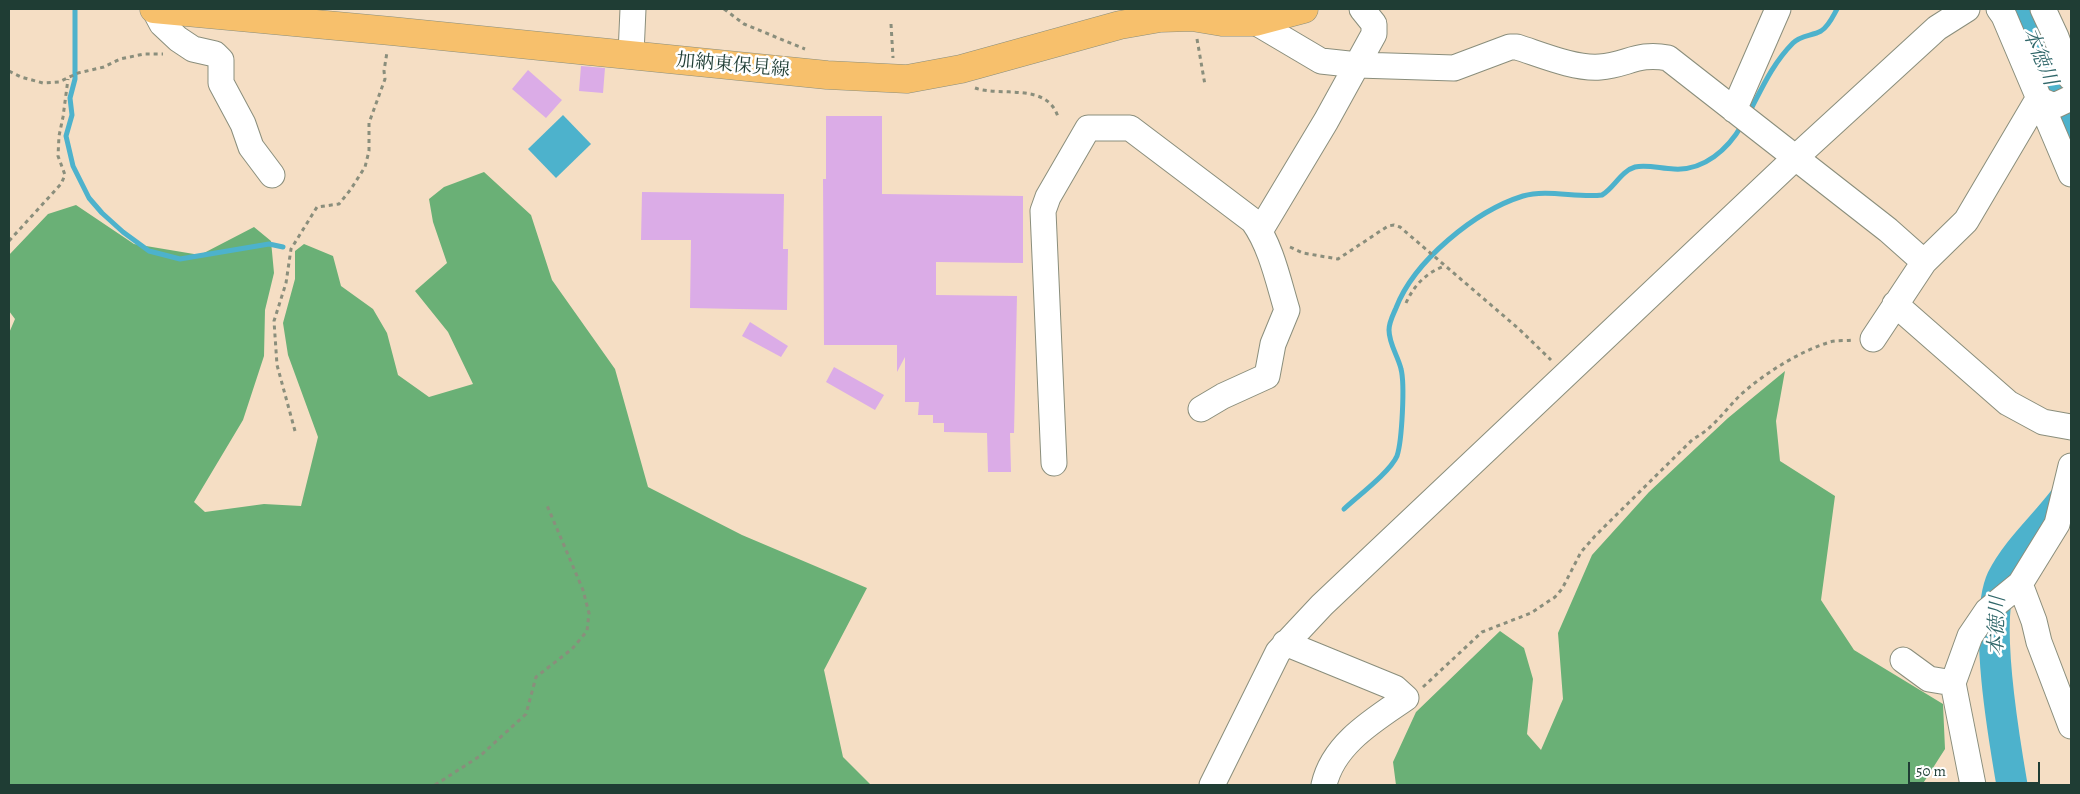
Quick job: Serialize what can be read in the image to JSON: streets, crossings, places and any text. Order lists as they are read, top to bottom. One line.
{"streets":{"main road":["加納東保見線"]},"water":["本徳川"],"scale_bar":"50 m"}
